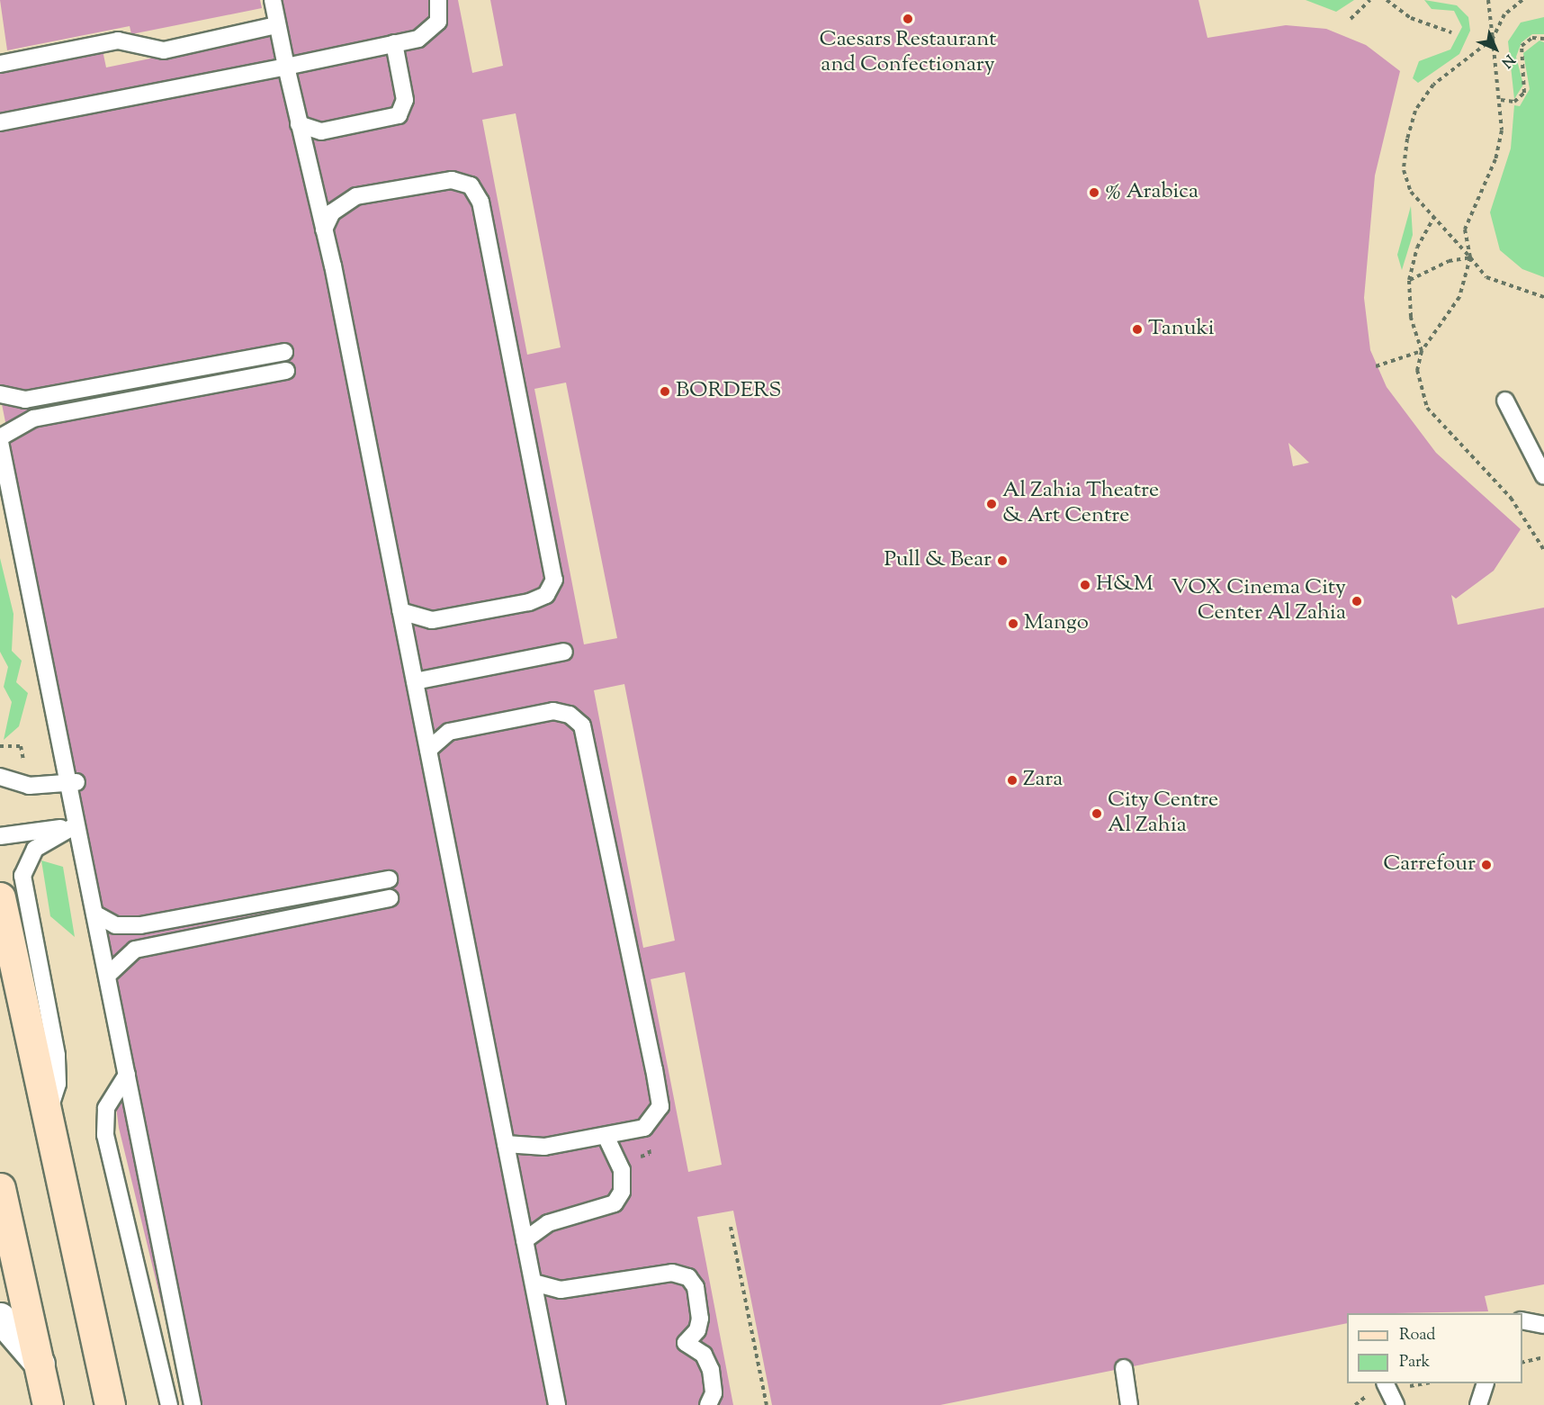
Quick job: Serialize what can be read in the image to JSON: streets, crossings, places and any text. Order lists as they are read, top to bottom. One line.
{"places":["Caesars Restaurant and Confectionary","% Arabica","Tanuki","BORDERS","Al Zahia Theatre & Art Centre","Pull & Bear","H&M","VOX Cinema City Center Al Zahia","Mango","Zara","City Centre Al Zahia","Carrefour"],"legend":["Road","Park"],"north":"bottom right"}
